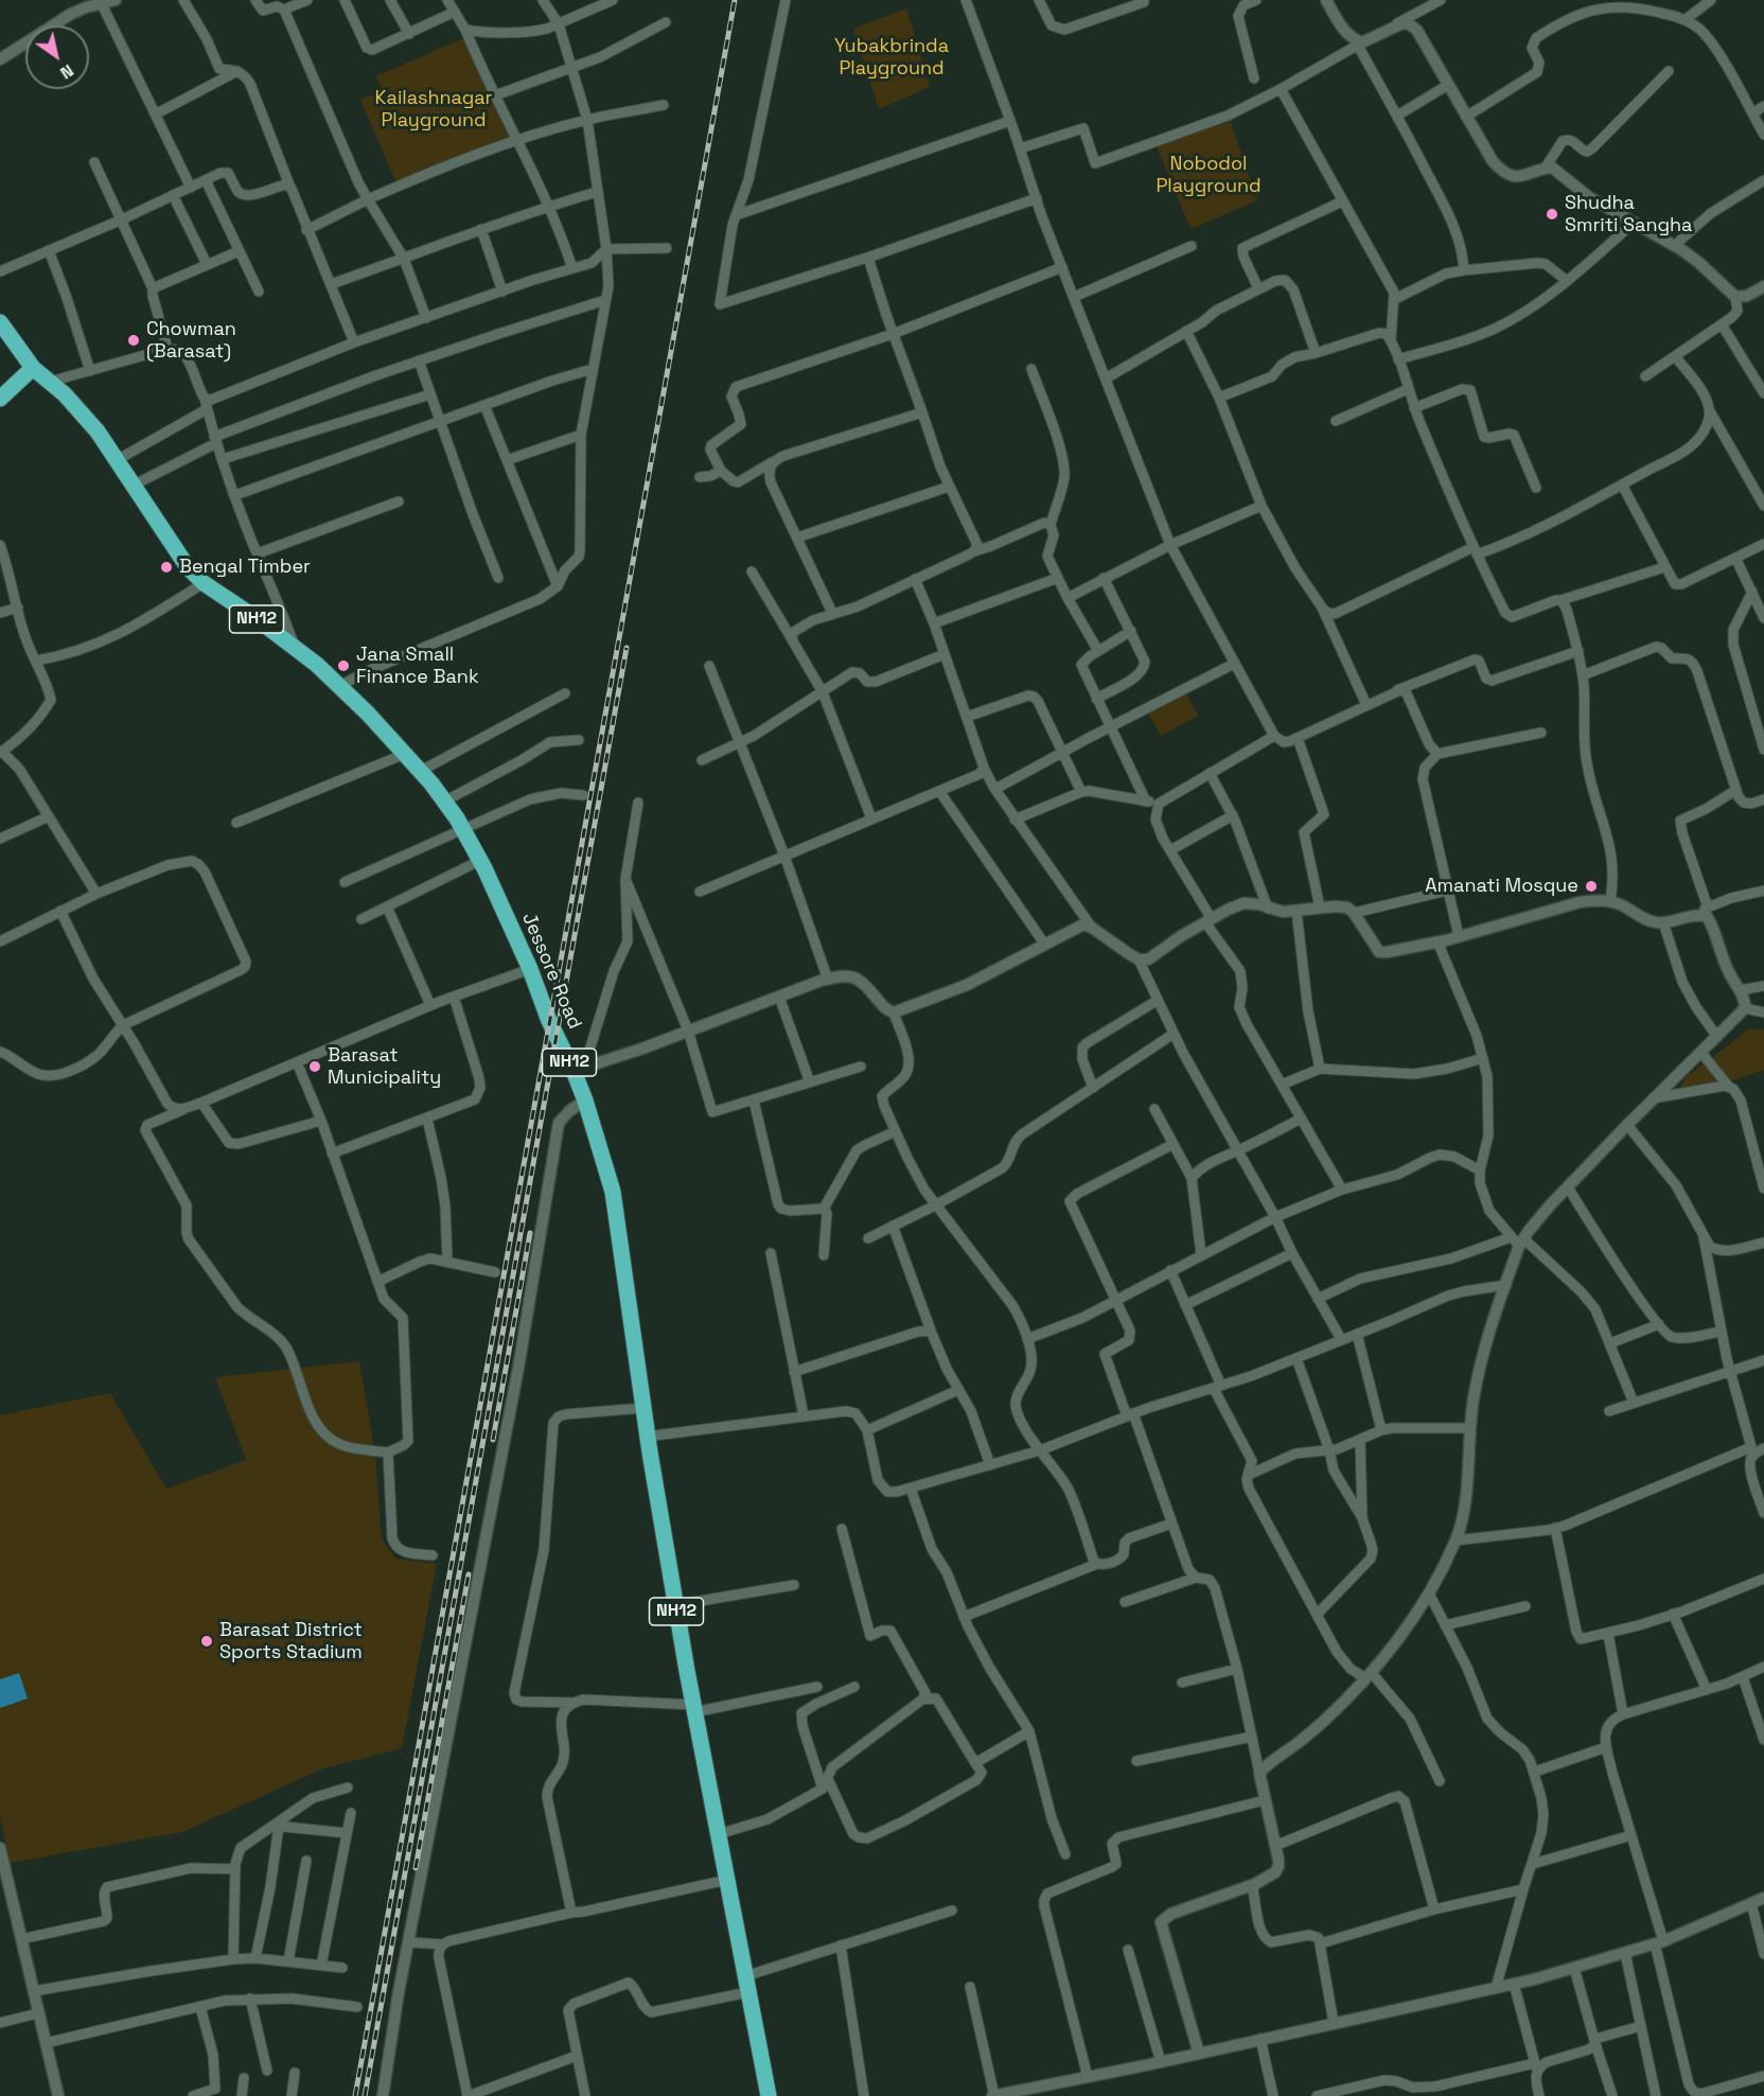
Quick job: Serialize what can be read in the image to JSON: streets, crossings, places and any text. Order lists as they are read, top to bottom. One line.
{"streets":{"highway":["NH12","Jessore Road"]},"crossings":[["NH12","Jessore Road"]],"parks":["Yubakbrinda Playground","Kailashnagar Playground","Nobodol Playground"],"places":["Shudha Smriti Sangha","Chowman (Barasat)","Bengal Timber","Jana Small Finance Bank","Amanati Mosque","Barasat Municipality","Barasat District Sports Stadium"],"north":"bottom right"}
